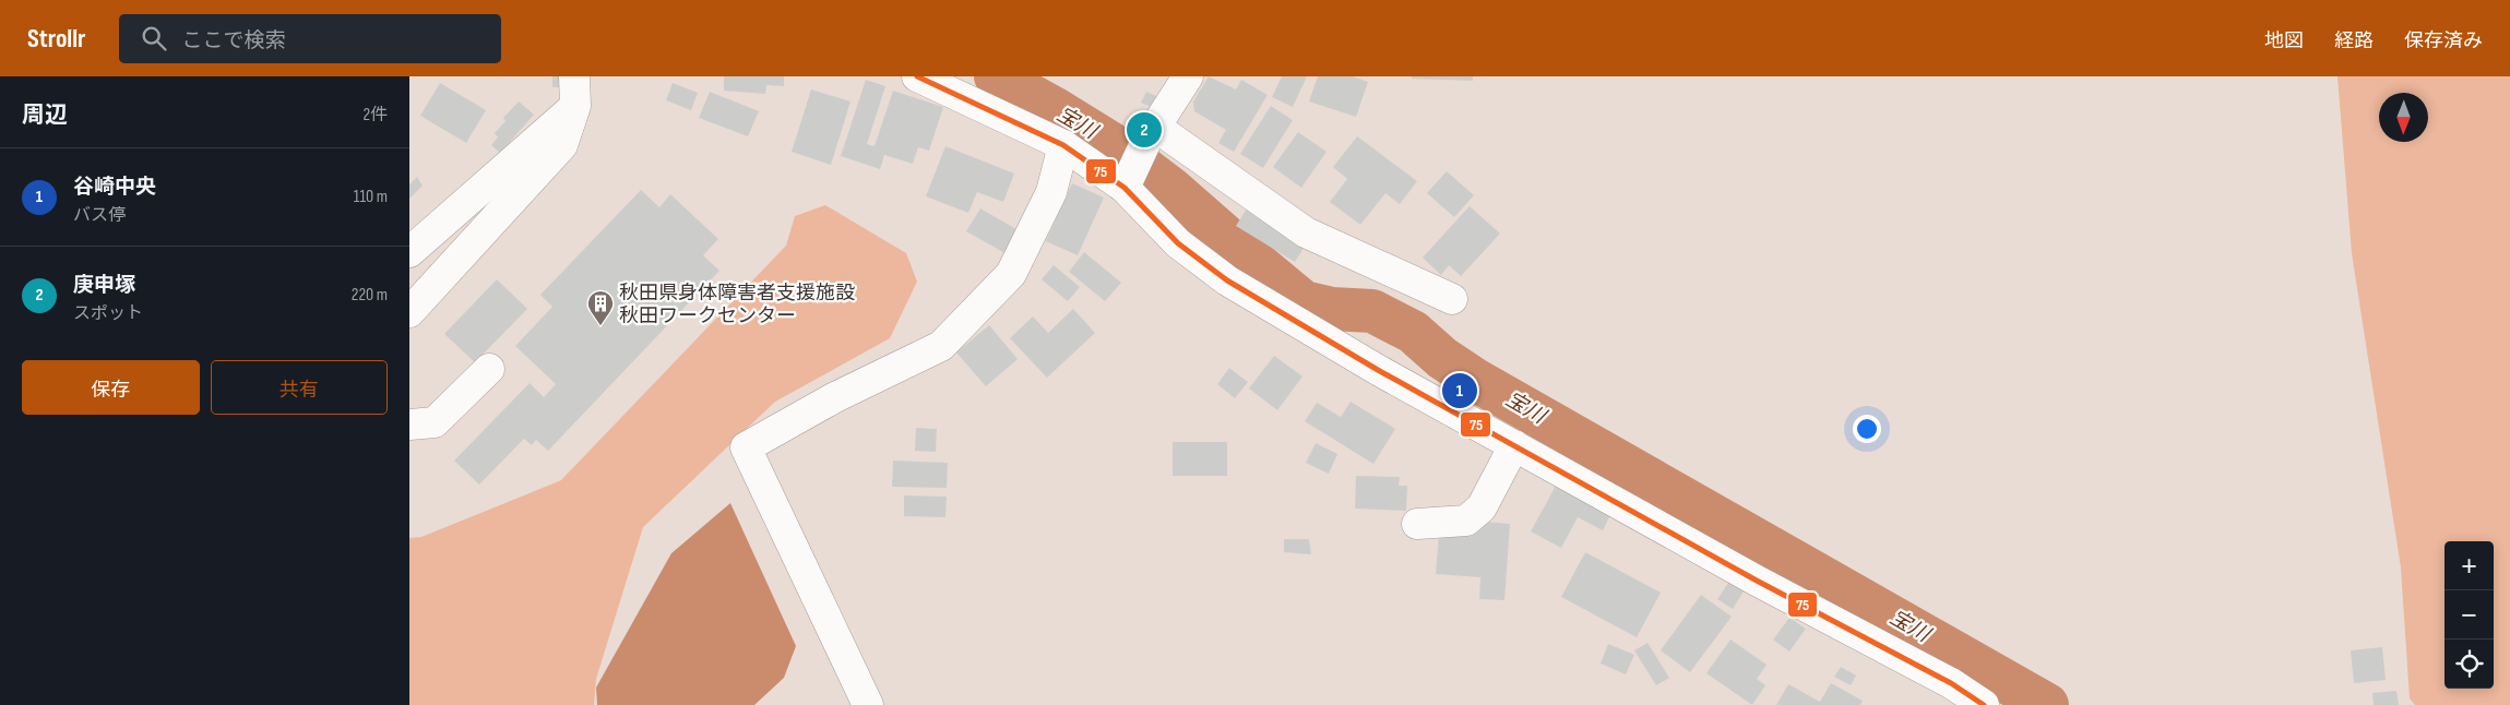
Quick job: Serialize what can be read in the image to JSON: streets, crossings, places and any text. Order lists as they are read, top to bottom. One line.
{"water":["宝川"],"places":{"building":["秋田県身体障害者支援施設 秋田ワークセンター"]},"lines":["transit line 75"],"north":"bottom","page":{"header":"Strollr","search":"ここで検索","nav":["地図","経路","保存済み"],"heading":["周辺","2件"],"pins":["2","1"],"list":[{"mark":"1","name":"谷崎中央","note":"バス停","value":"110 m"},{"mark":"2","name":"庚申塚","note":"スポット","value":"220 m"}],"buttons":["保存","共有"],"map_buttons":["+","−"]}}
